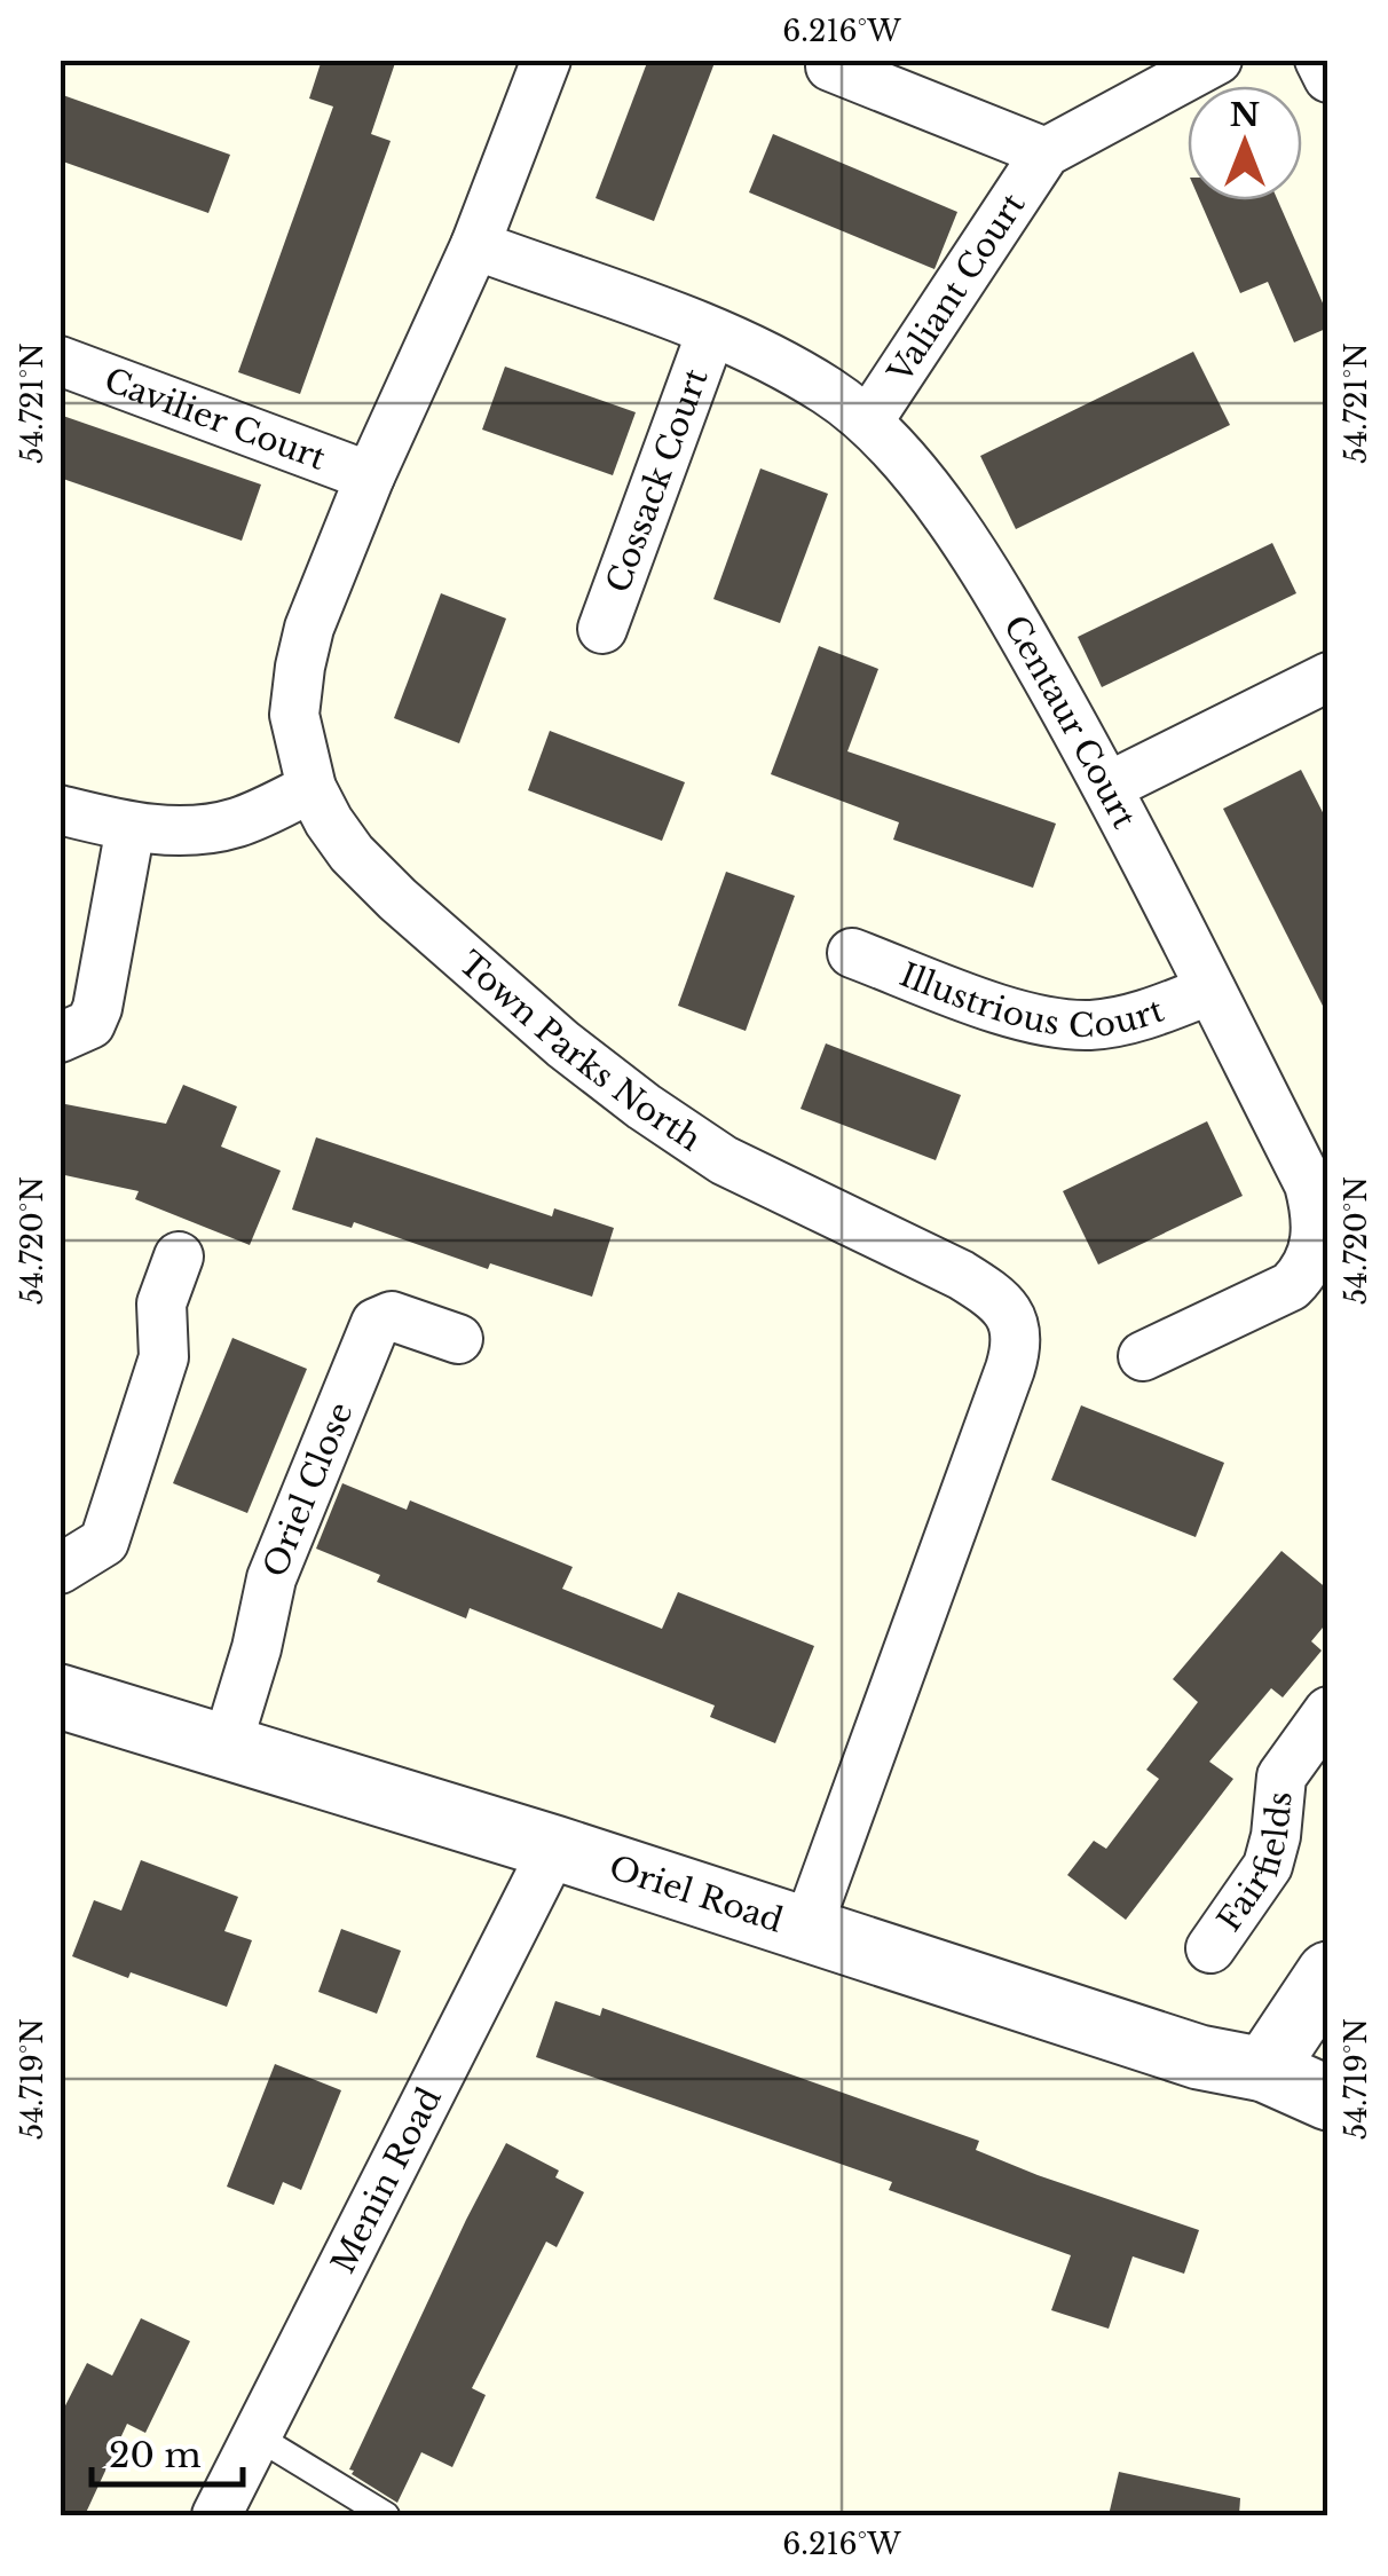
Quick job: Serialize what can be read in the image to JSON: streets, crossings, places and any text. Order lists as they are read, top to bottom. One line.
{"streets":{"street":["Valiant Court","Cavilier Court","Cossack Court","Centaur Court","Illustrious Court","Town Parks North","Oriel Close","Fairfields","Oriel Road","Menin Road"]},"crossings":[["Valiant Court","Centaur Court"],["Cavilier Court","Town Parks North"],["Cossack Court","Centaur Court"],["Centaur Court","Illustrious Court"],["Centaur Court","Town Parks North"],["Town Parks North","Oriel Road"],["Oriel Close","Oriel Road"],["Oriel Road","Menin Road"]],"scale_bar":"20 m","north":"top","coordinates":["6.216°W","54.721°N","54.720°N","54.719°N"]}
